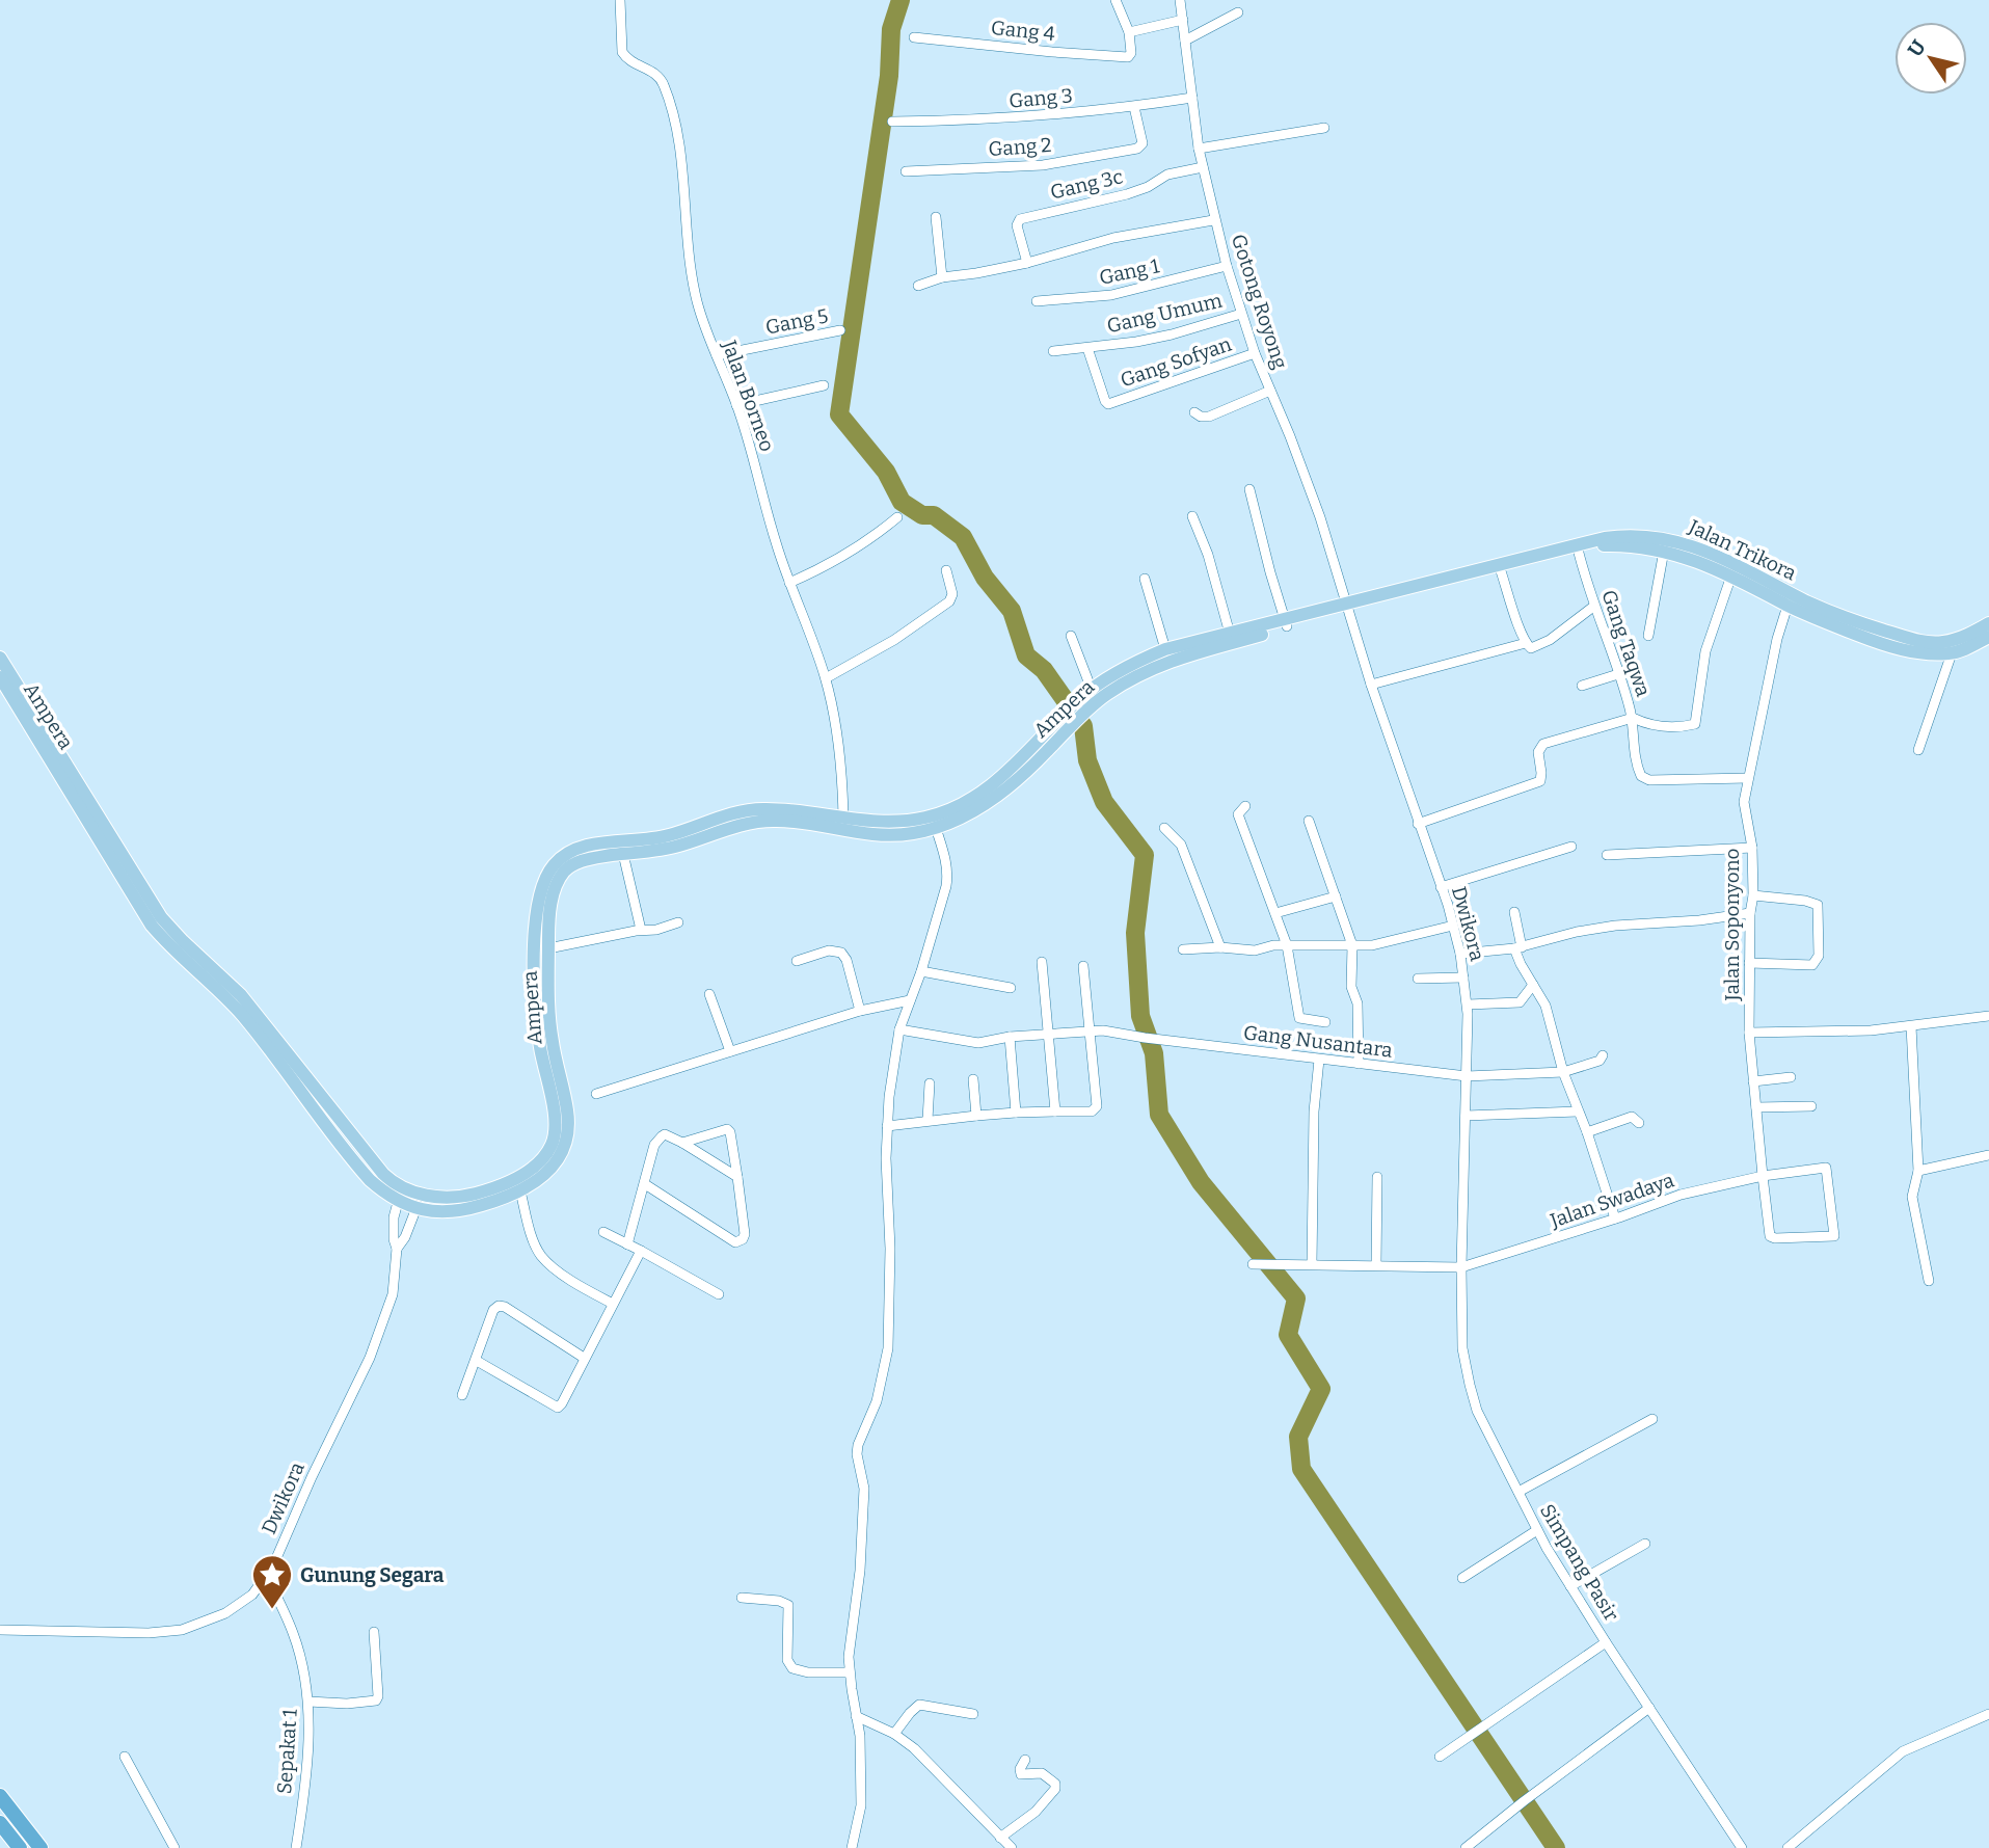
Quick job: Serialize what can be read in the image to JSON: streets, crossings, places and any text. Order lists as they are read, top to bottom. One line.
{"streets":{"main road":["Jalan Trikora","Ampera"],"street":["Gang 4","Gang 3","Gang 2","Gang 3c","Gang 1","Gotong Royong","Gang Umum","Gang 5","Gang Sofyan","Jalan Borneo","Gang Taqwa","Dwikora","Jalan Soponyono","Gang Nusantara","Jalan Swadaya","Simpang Pasir","Sepakat 1"]},"crossings":[["Gang 3","Gang 2"],["Gang 3","Gotong Royong"],["Gang 3c","Gotong Royong"],["Gang 1","Gotong Royong"],["Gotong Royong","Gang Umum"],["Gotong Royong","Gang Sofyan"],["Gotong Royong","Jalan Trikora"],["Gotong Royong","Ampera"],["Gotong Royong","Dwikora"],["Gang Umum","Gang Sofyan"],["Gang 5","Jalan Borneo"],["Jalan Borneo","Ampera"],["Jalan Trikora","Gang Taqwa"],["Jalan Trikora","Ampera"],["Jalan Trikora","Dwikora"],["Jalan Trikora","Jalan Soponyono"],["Gang Taqwa","Jalan Soponyono"],["Ampera","Dwikora"],["Dwikora","Gang Nusantara"],["Dwikora","Jalan Swadaya"],["Dwikora","Simpang Pasir"],["Dwikora","Sepakat 1"],["Jalan Soponyono","Jalan Swadaya"],["Jalan Swadaya","Simpang Pasir"]],"places":{"place":["Gunung Segara"]},"north":"top left"}
